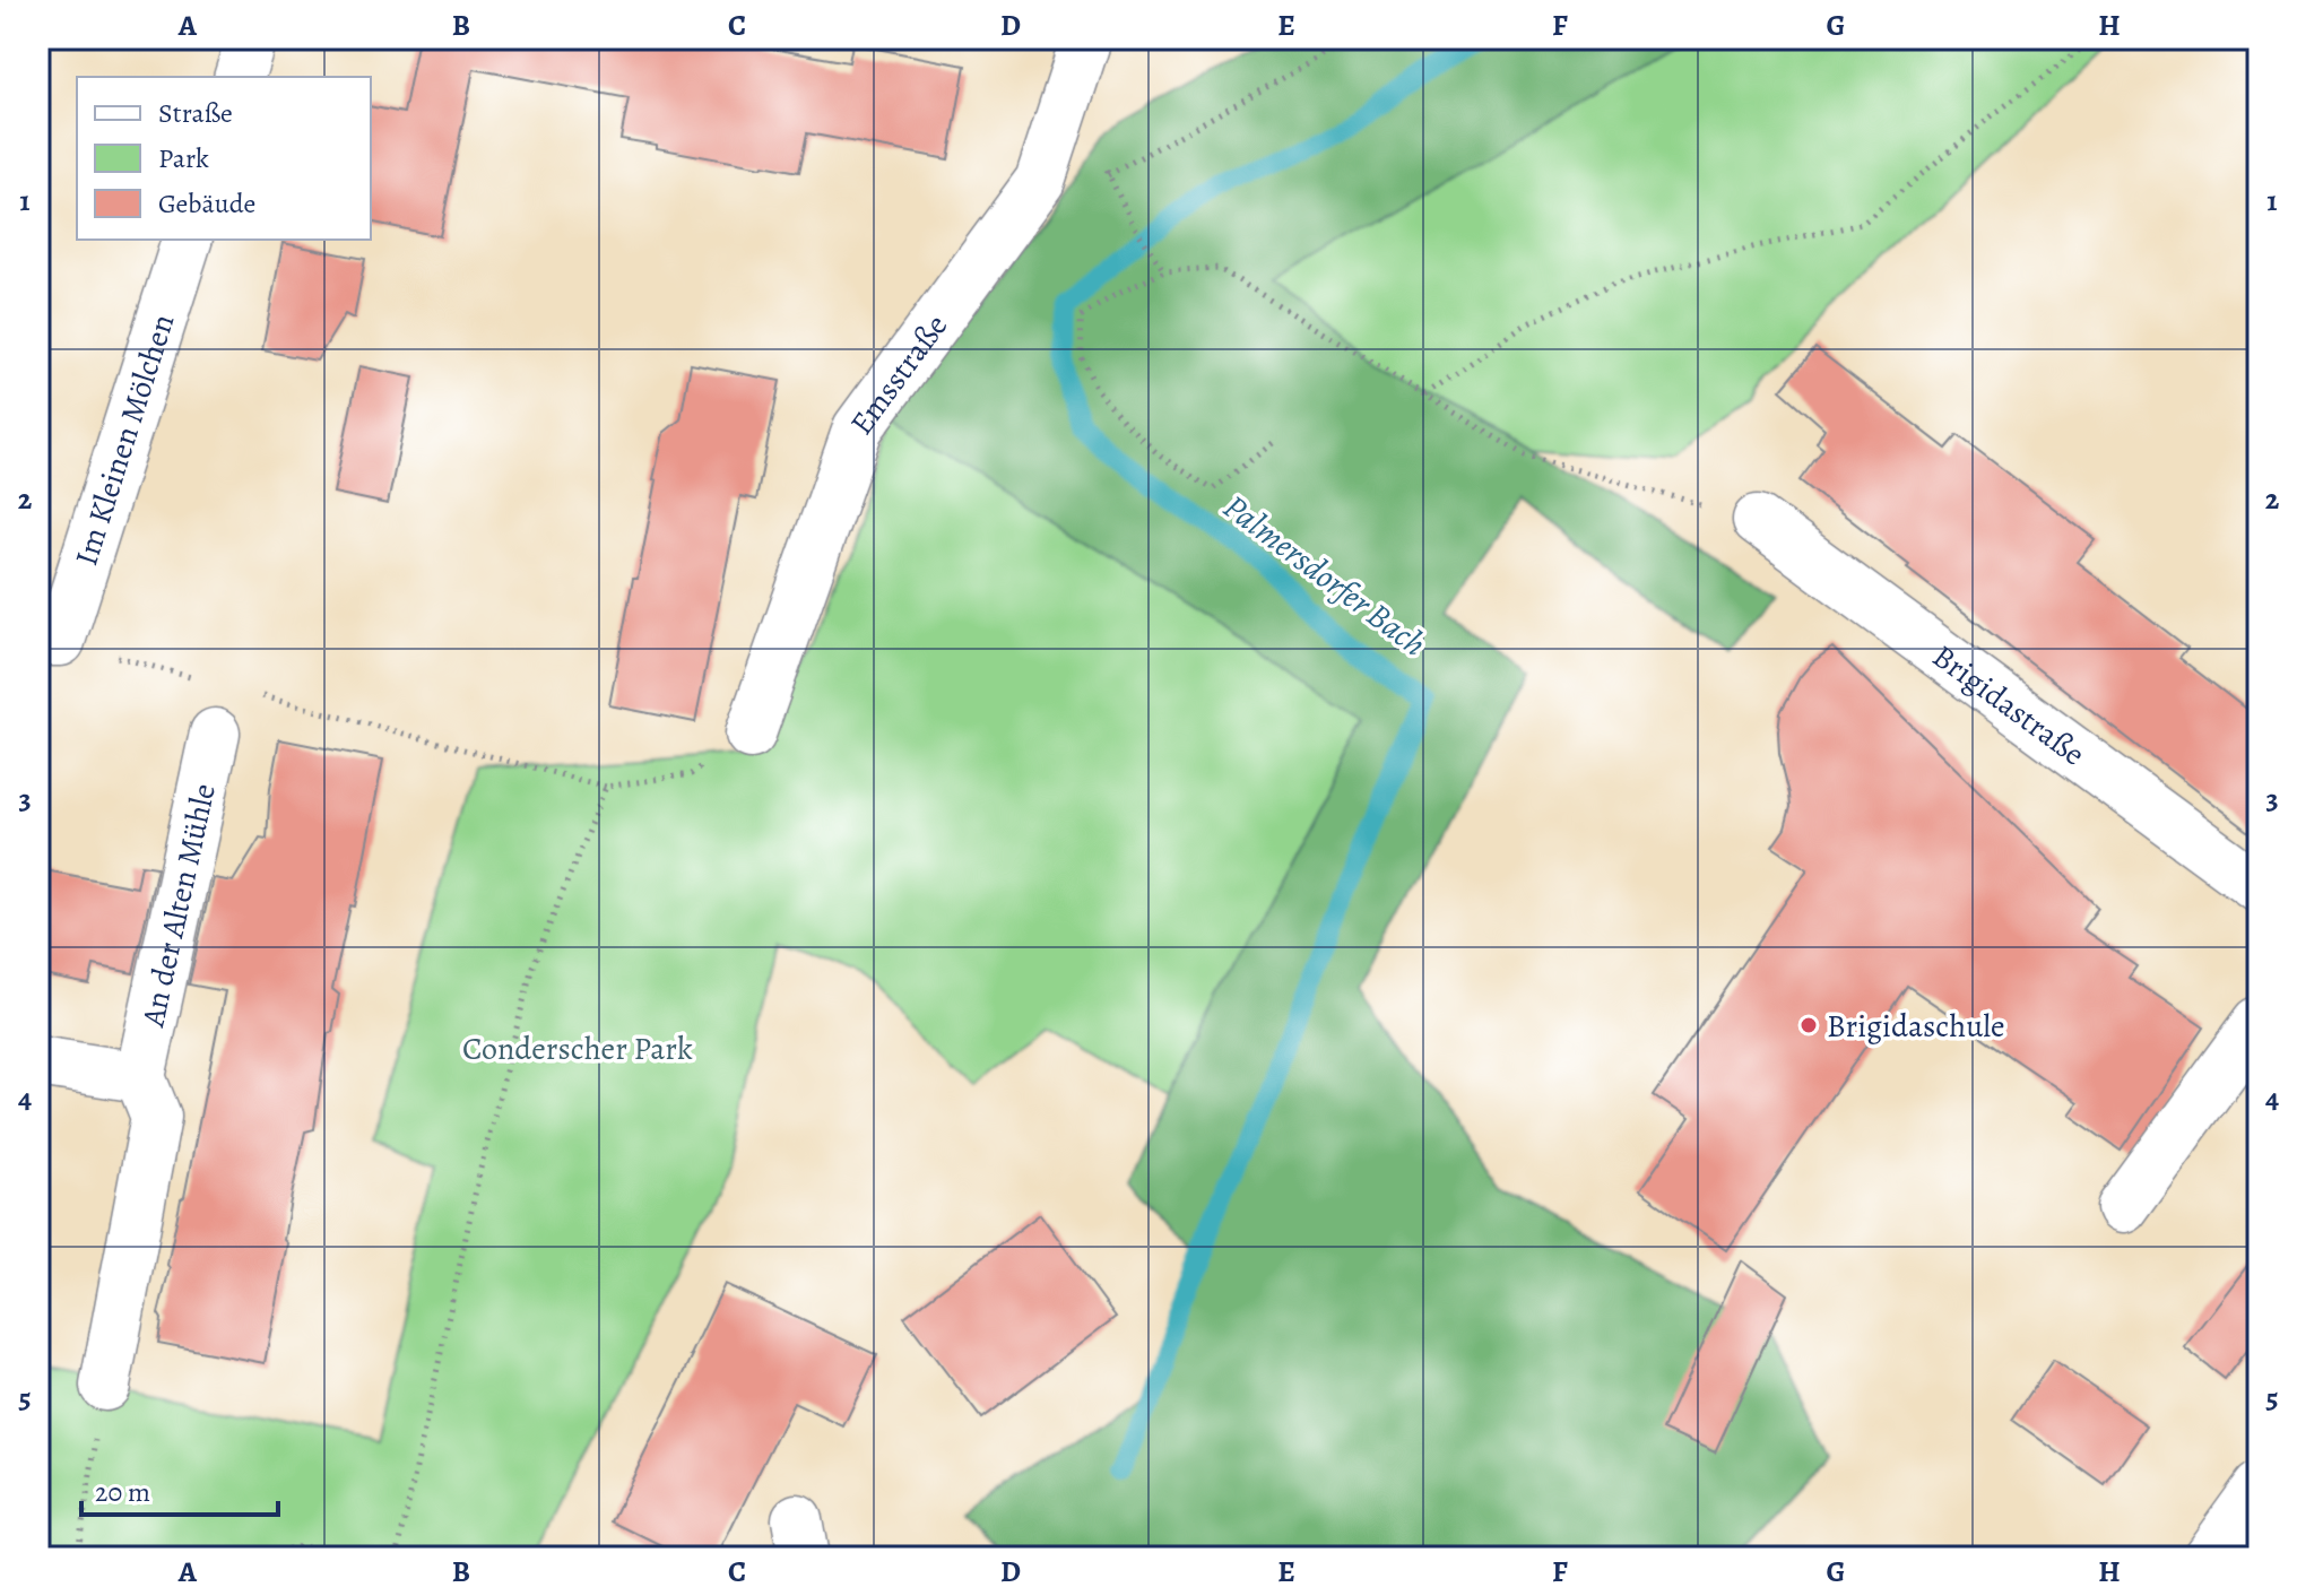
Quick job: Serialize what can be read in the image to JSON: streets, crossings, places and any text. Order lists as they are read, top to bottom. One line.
{"streets":{"street":["Emsstraße","Im Kleinen Mölchen","Brigidastraße","An der Alten Mühle"]},"water":["Palmersdorfer Bach"],"parks":["Conderscher Park"],"places":["Brigidaschule"],"legend":["Straße","Park","Gebäude"],"scale_bar":"20 m","grid":{"columns":["A","B","C","D","E","F","G","H"],"rows":["1","2","3","4","5"]}}
